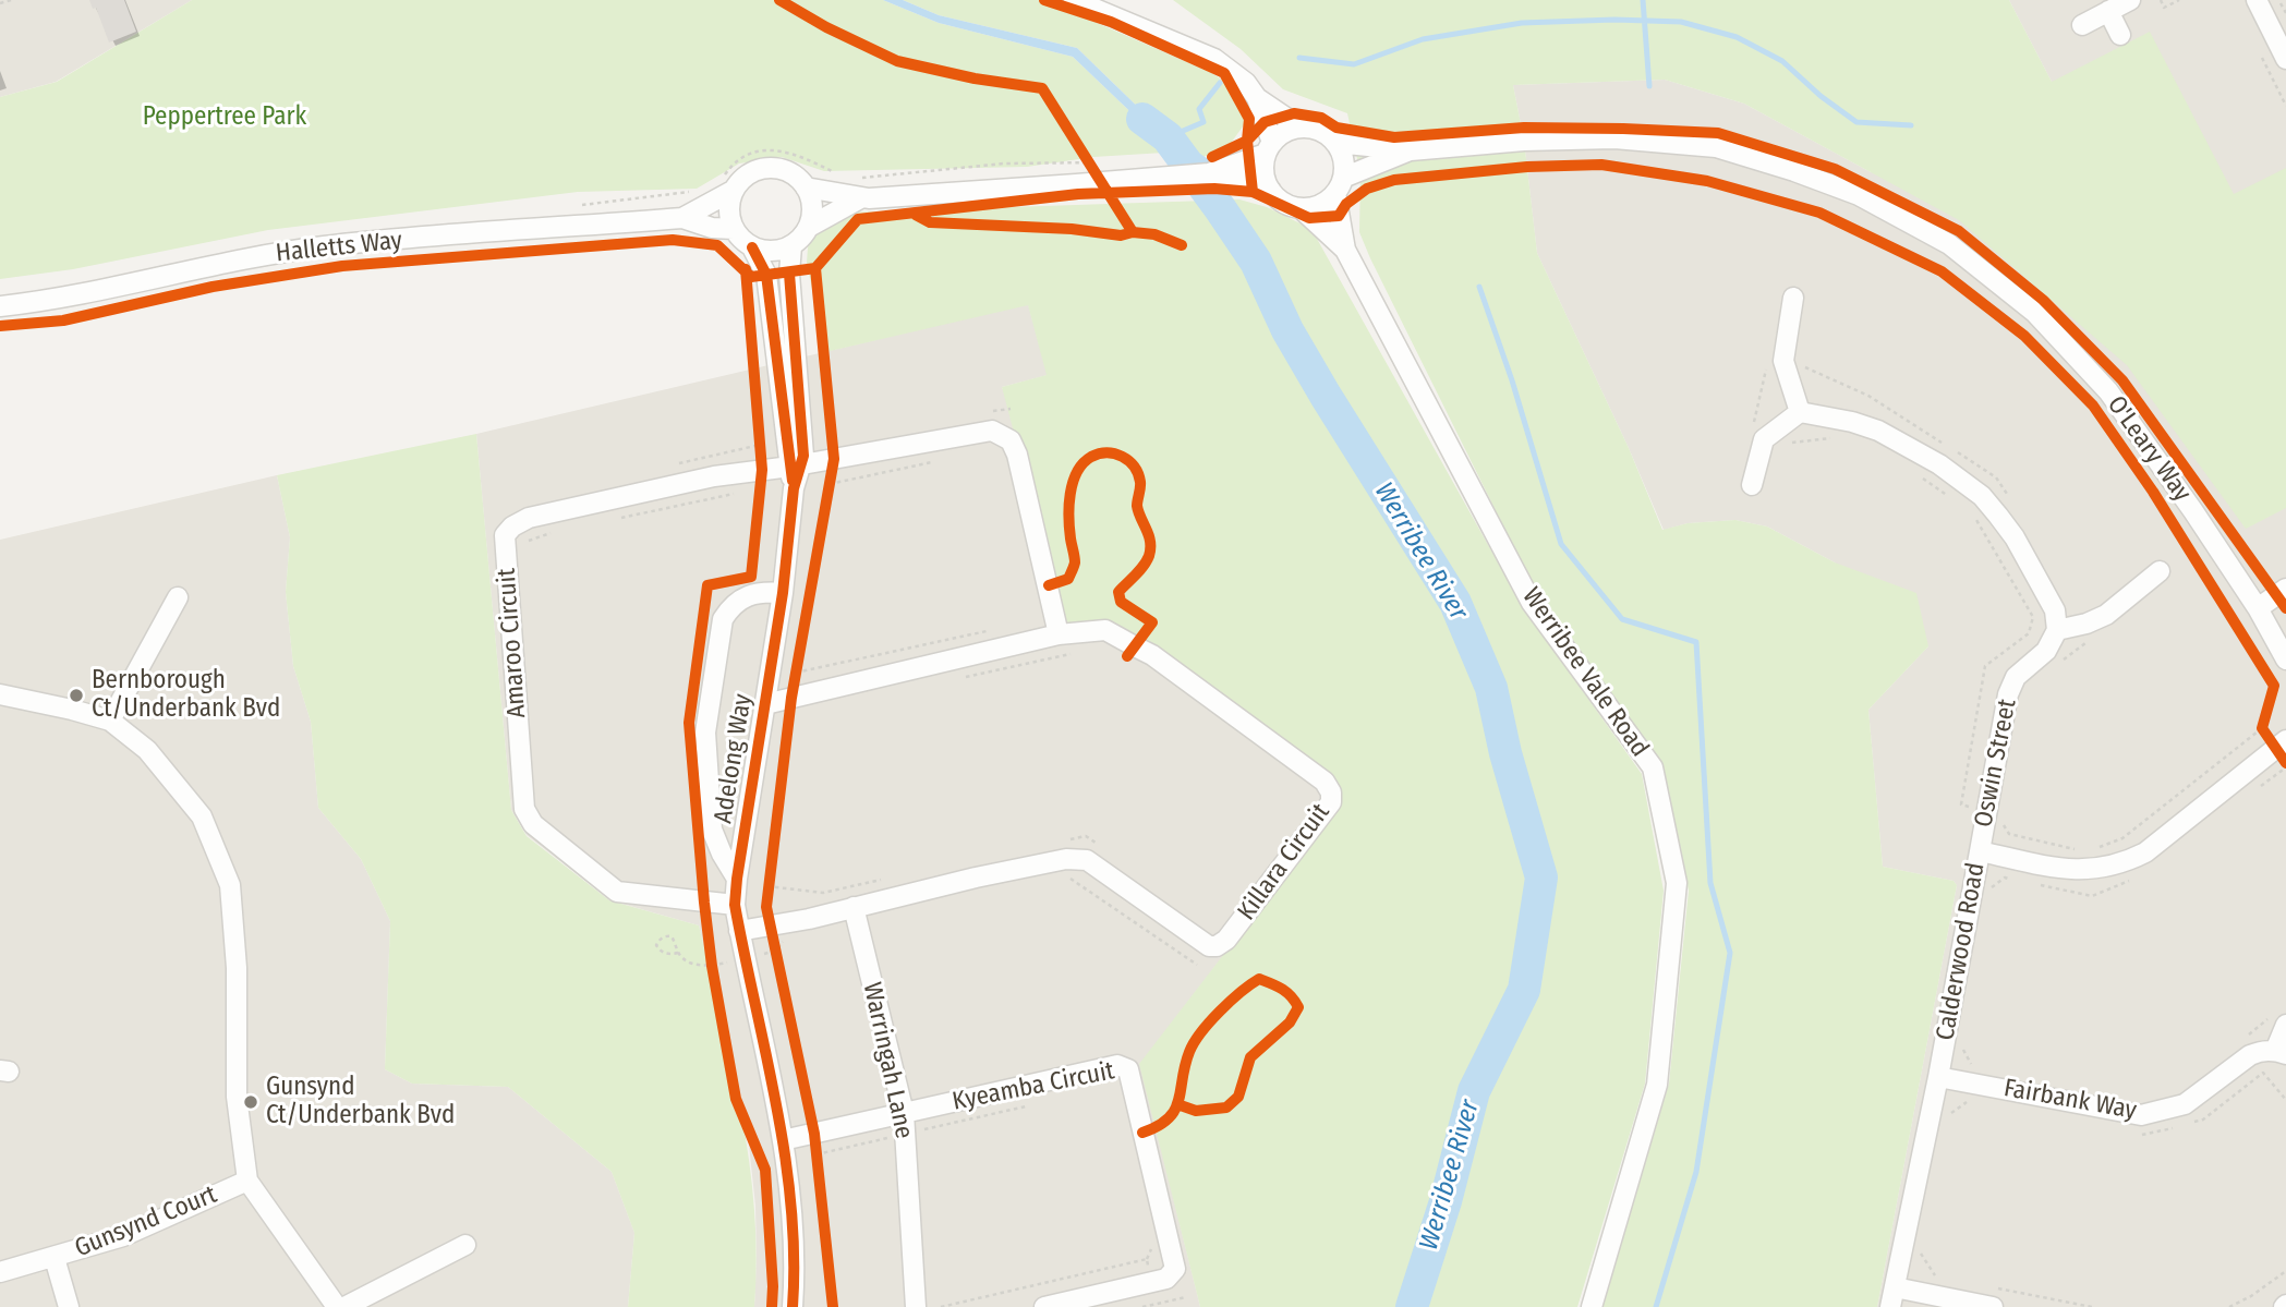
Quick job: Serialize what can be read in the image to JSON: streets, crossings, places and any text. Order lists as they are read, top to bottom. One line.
{"streets":{"street":["Halletts Way","O'Leary Way","Amaroo Circuit","Werribee Vale Road","Adelong Way","Oswin Street","Killara Circuit","Calderwood Road","Warringah Lane","Kyeamba Circuit","Fairbank Way","Gunsynd Court"]},"crossings":[["Halletts Way","Adelong Way"],["O'Leary Way","Werribee Vale Road"],["Amaroo Circuit","Adelong Way"],["Amaroo Circuit","Killara Circuit"],["Adelong Way","Killara Circuit"],["Adelong Way","Kyeamba Circuit"],["Oswin Street","Calderwood Road"],["Killara Circuit","Warringah Lane"],["Calderwood Road","Fairbank Way"],["Warringah Lane","Kyeamba Circuit"]],"water":["Werribee River"],"parks":["Peppertree Park"],"places":["Bernborough Ct/Underbank Bvd","Gunsynd Ct/Underbank Bvd"]}
